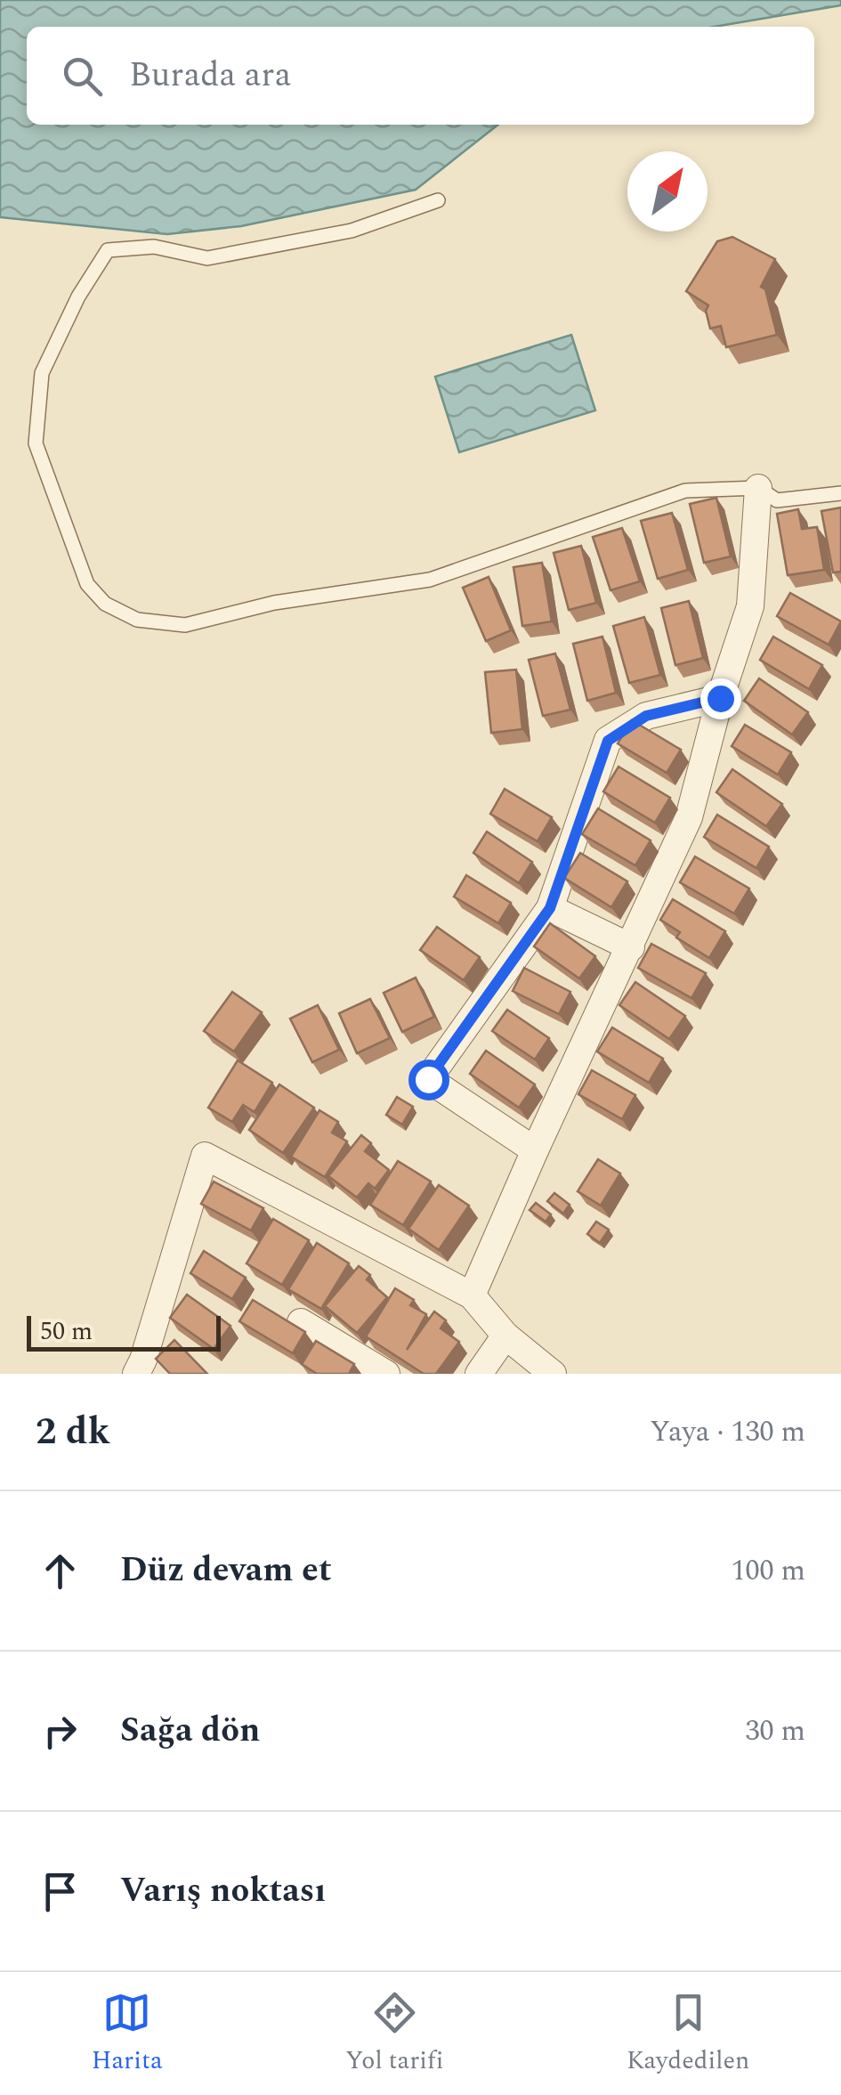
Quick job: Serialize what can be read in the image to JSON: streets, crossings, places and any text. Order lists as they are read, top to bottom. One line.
{"scale_bar":"50 m","north":"top right","page":{"search":"Burada ara","scale":"50 m","heading":["2 dk","Yaya · 130 m"],"list":[["Düz devam et","100 m"],["Sağa dön","30 m"],"Varış noktası"],"nav":["Harita","Yol tarifi","Kaydedilen"]}}
